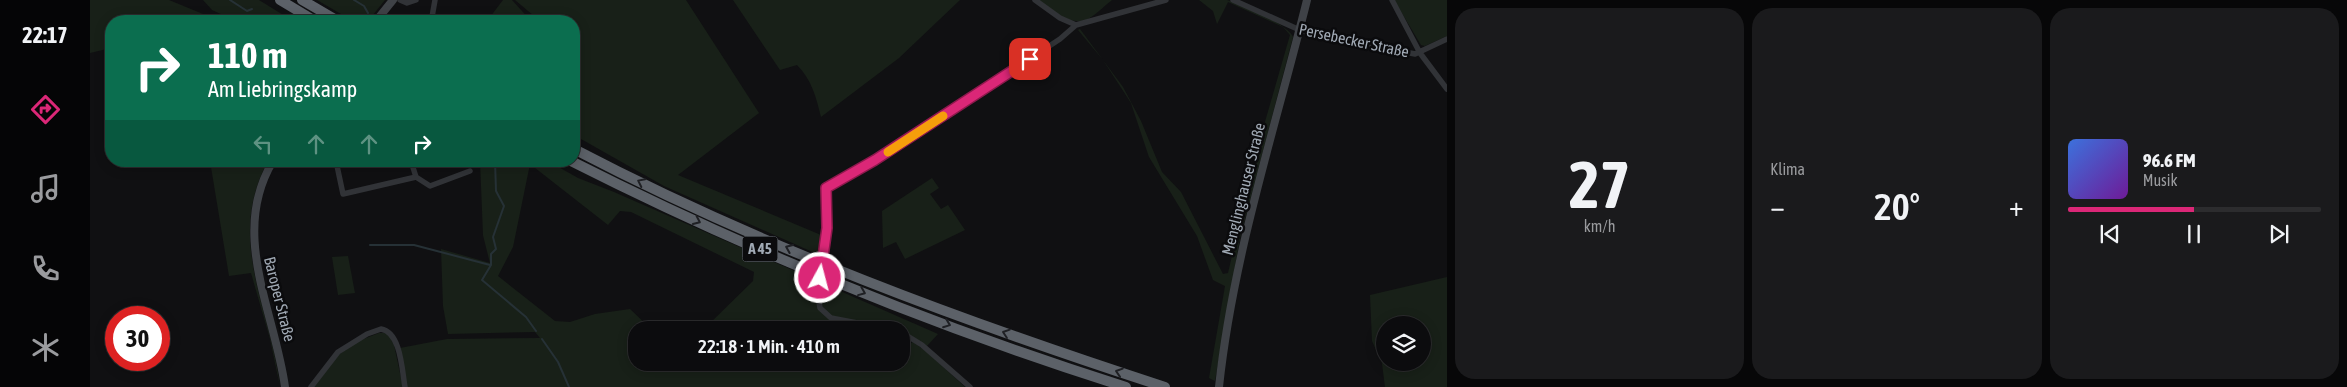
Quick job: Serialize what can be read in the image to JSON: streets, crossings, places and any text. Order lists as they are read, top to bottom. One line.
{"streets":{"highway":["A 45"],"street":["Persebecker Straße","Menglinghauser Straße","Baroper Straße"]},"crossings":[["Persebecker Straße","Menglinghauser Straße"]],"page":{"tabs":"22:17","tile":[["27","km/h"],"Klima"],"turn":["110 m","Am Liebringskamp"],"song":["96.6 FM","Musik"],"heat":["−","20°","+"],"limit":"30","trip":"22:18 · 1 Min. · 410 m"}}
